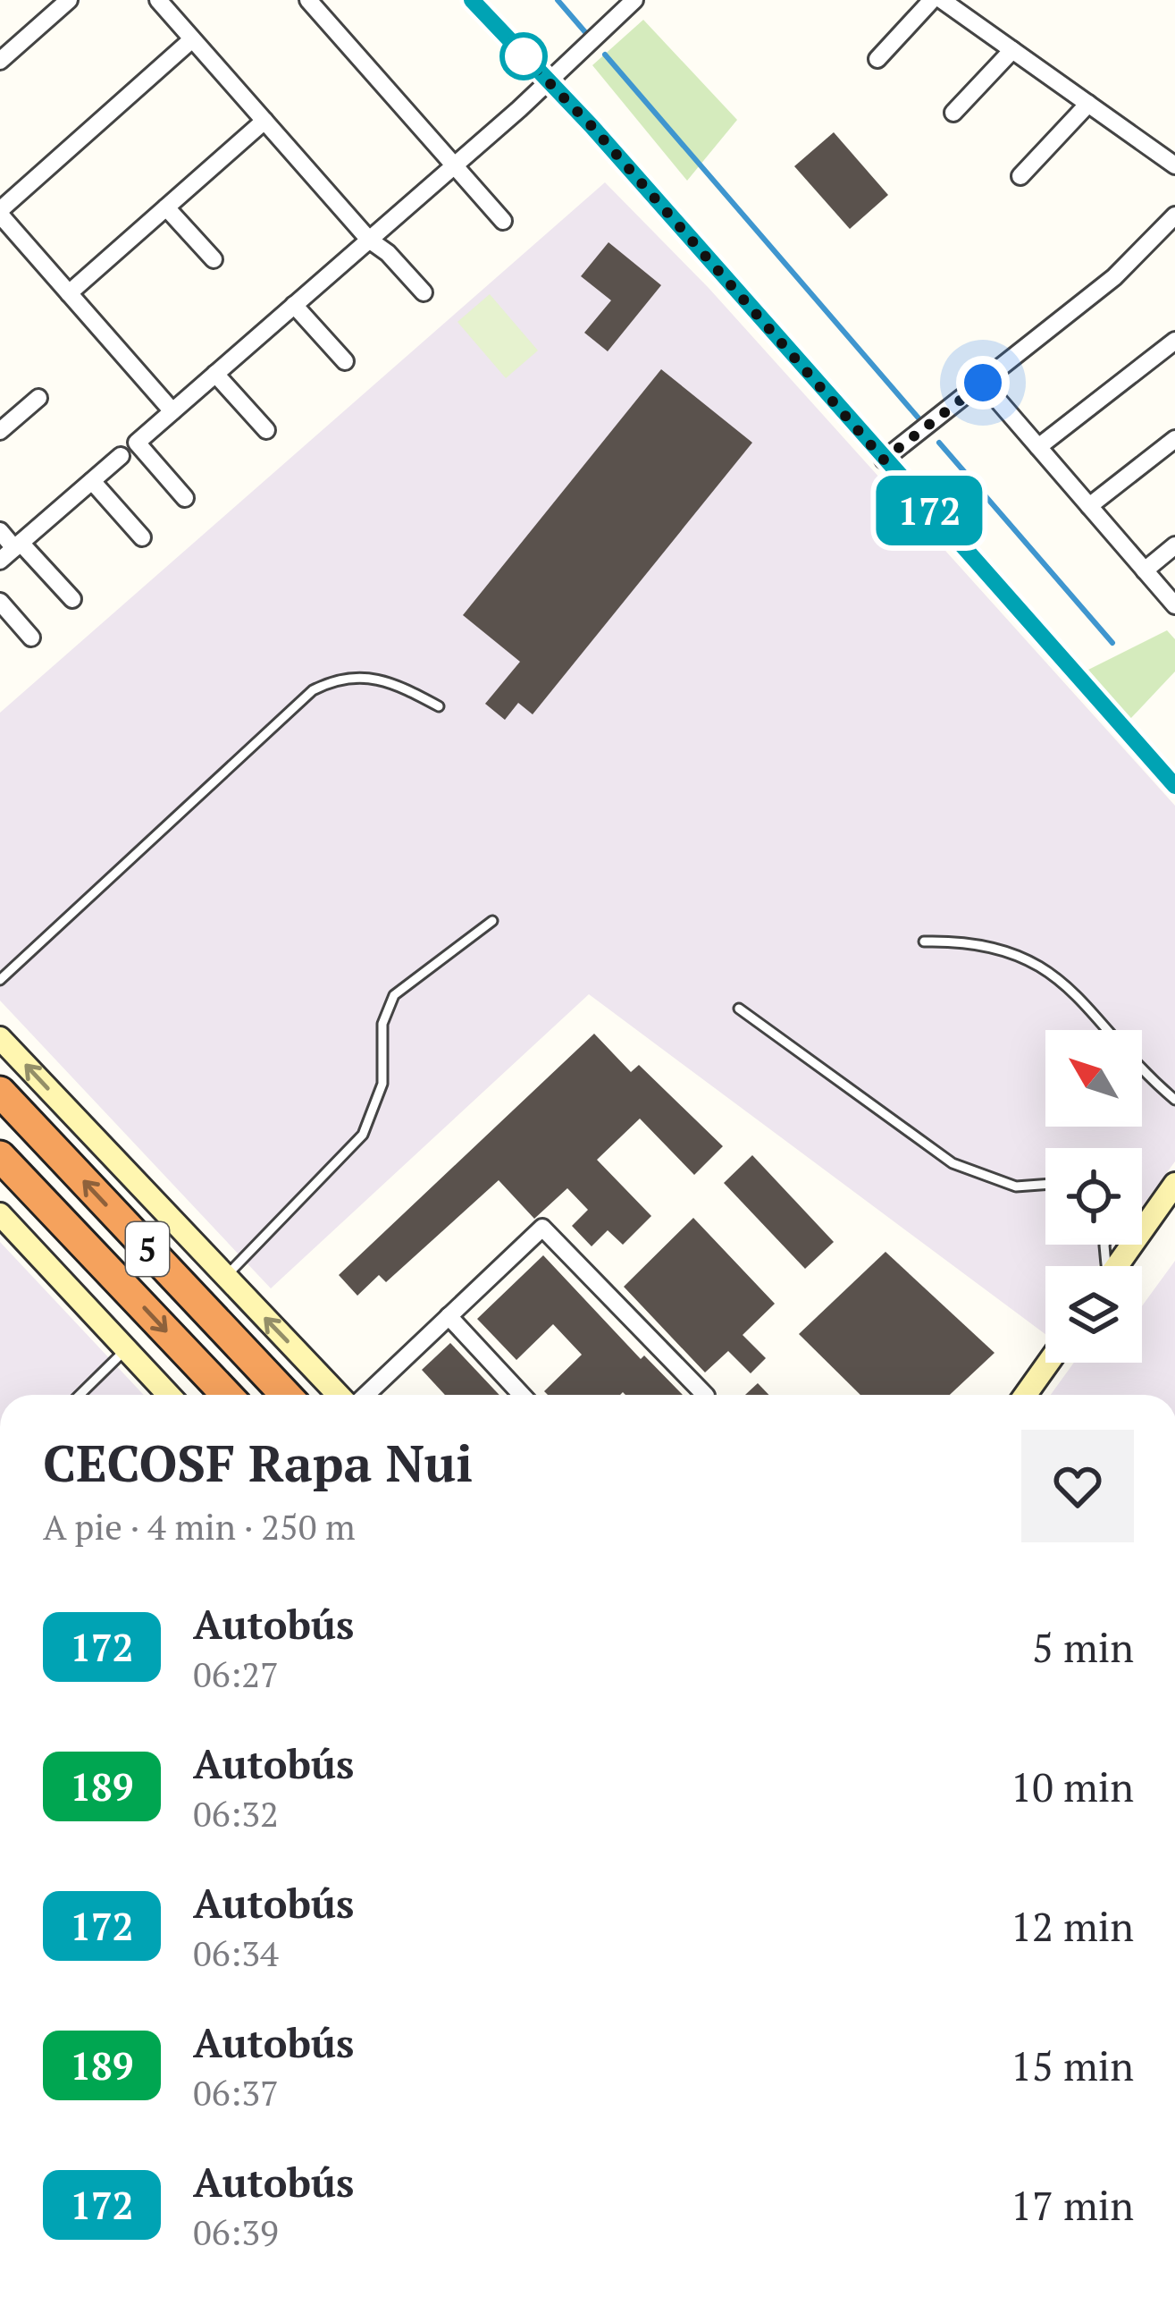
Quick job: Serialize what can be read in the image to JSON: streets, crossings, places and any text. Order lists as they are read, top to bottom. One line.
{"streets":{"highway":["5"]},"lines":["bus line 172"],"north":"top left","page":{"on_map":"172","heading":["CECOSF Rapa Nui","A pie · 4 min · 250 m"],"list":[{"mark":"172","name":"Autobús","note":"06:27","value":"5 min"},{"mark":"189","name":"Autobús","note":"06:32","value":"10 min"},{"mark":"172","name":"Autobús","note":"06:34","value":"12 min"},{"mark":"189","name":"Autobús","note":"06:37","value":"15 min"},{"mark":"172","name":"Autobús","note":"06:39","value":"17 min"}]}}
